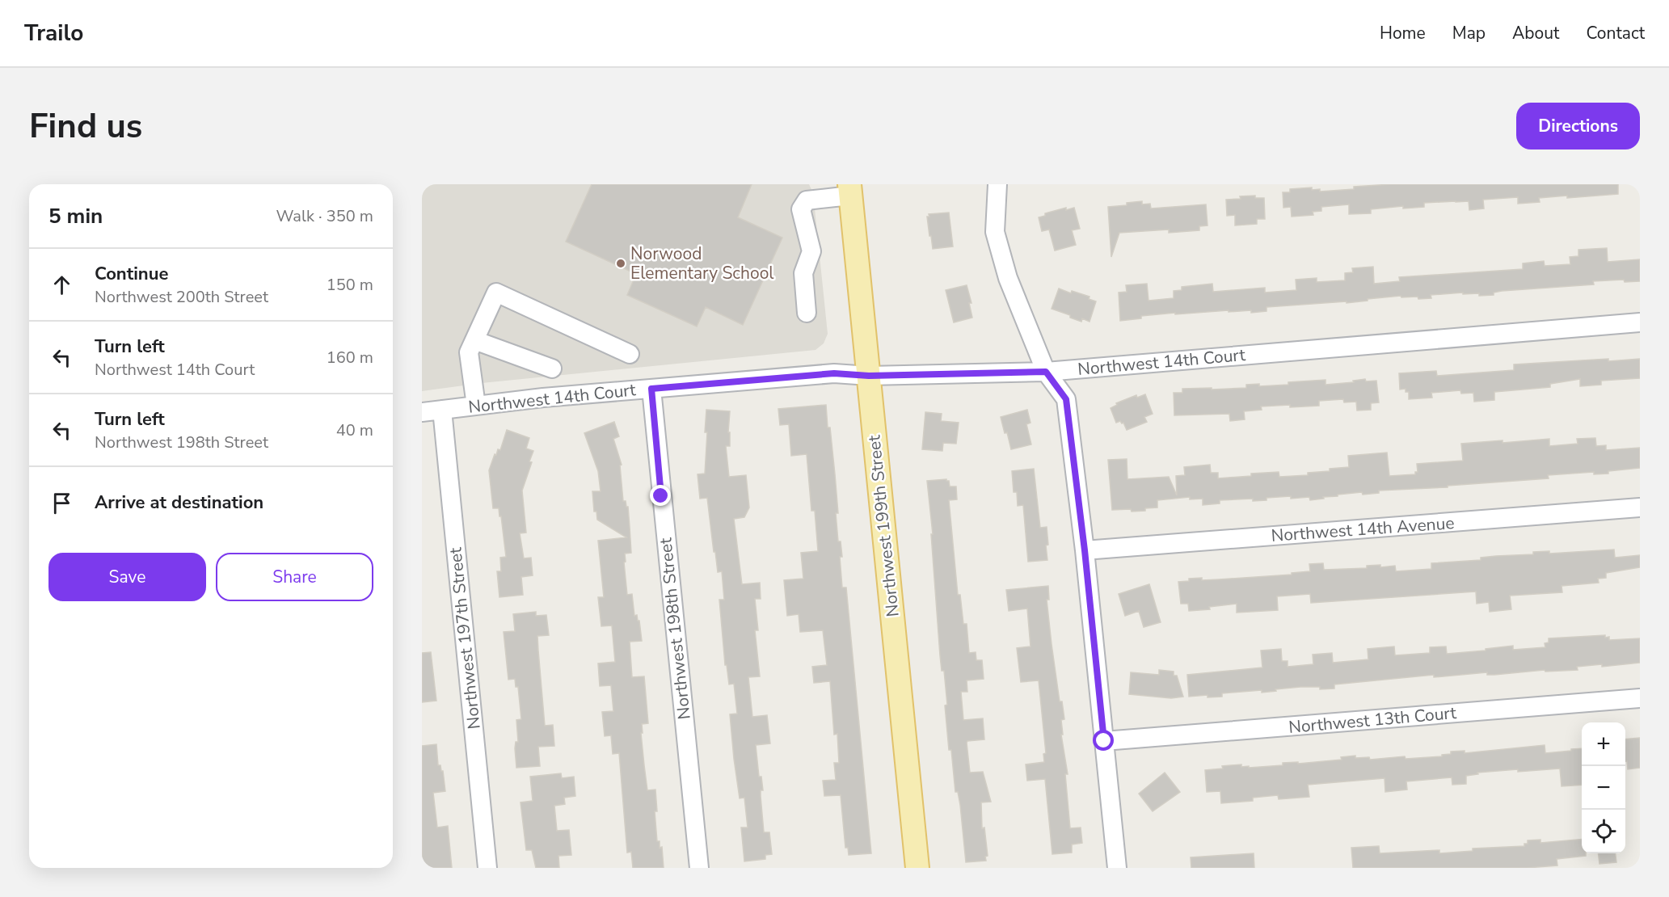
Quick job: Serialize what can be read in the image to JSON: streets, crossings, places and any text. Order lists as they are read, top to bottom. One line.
{"streets":{"main road":["Northwest 199th Street"],"street":["Northwest 14th Court","Northwest 14th Avenue","Northwest 198th Street","Northwest 197th Street","Northwest 13th Court"]},"crossings":[["Northwest 14th Court","Northwest 199th Street"],["Northwest 14th Court","Northwest 198th Street"],["Northwest 14th Court","Northwest 197th Street"]],"places":["Norwood Elementary School"],"page":{"header":"Trailo","nav":["Home","Map","About","Contact"],"buttons":["Directions",["Save","Share"]],"title":"Find us","heading":["5 min","Walk · 350 m"],"list":[["Continue","Northwest 200th Street","150 m"],["Turn left","Northwest 14th Court","160 m"],["Turn left","Northwest 198th Street","40 m"],"Arrive at destination"],"map_buttons":["+","−"]}}
